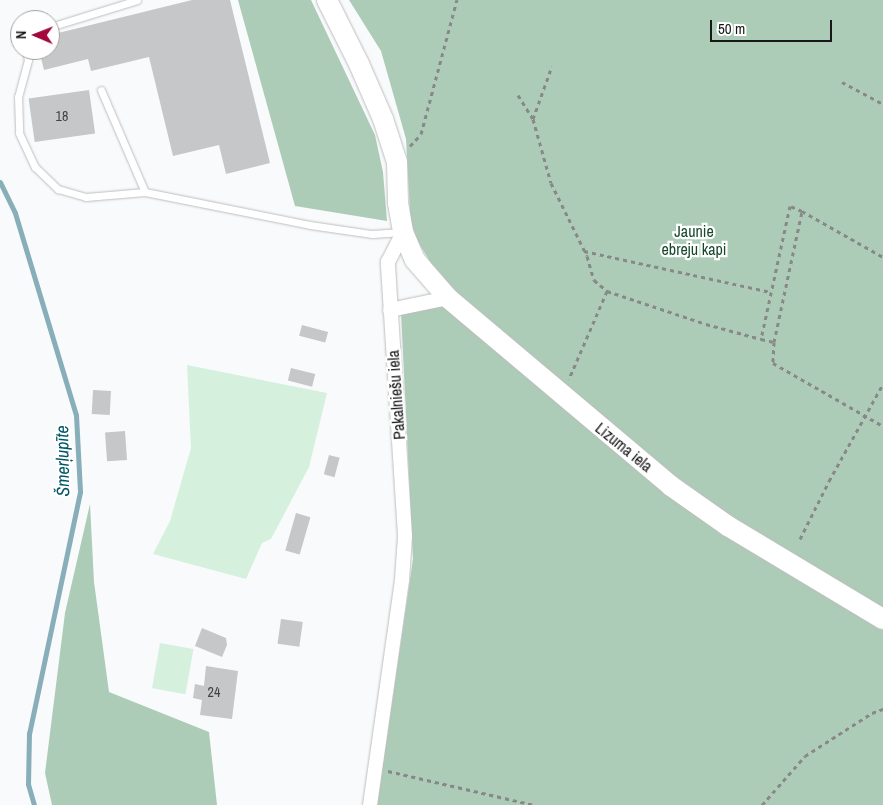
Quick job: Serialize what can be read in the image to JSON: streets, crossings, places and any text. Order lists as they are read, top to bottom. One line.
{"streets":{"street":["Pakalniešu iela","Lizuma iela"]},"crossings":[["Pakalniešu iela","Lizuma iela"]],"water":["Šmerļupīte"],"parks":["Jaunie ebreju kapi"],"house_numbers":["18","24"],"scale_bar":"50 m","north":"left"}
